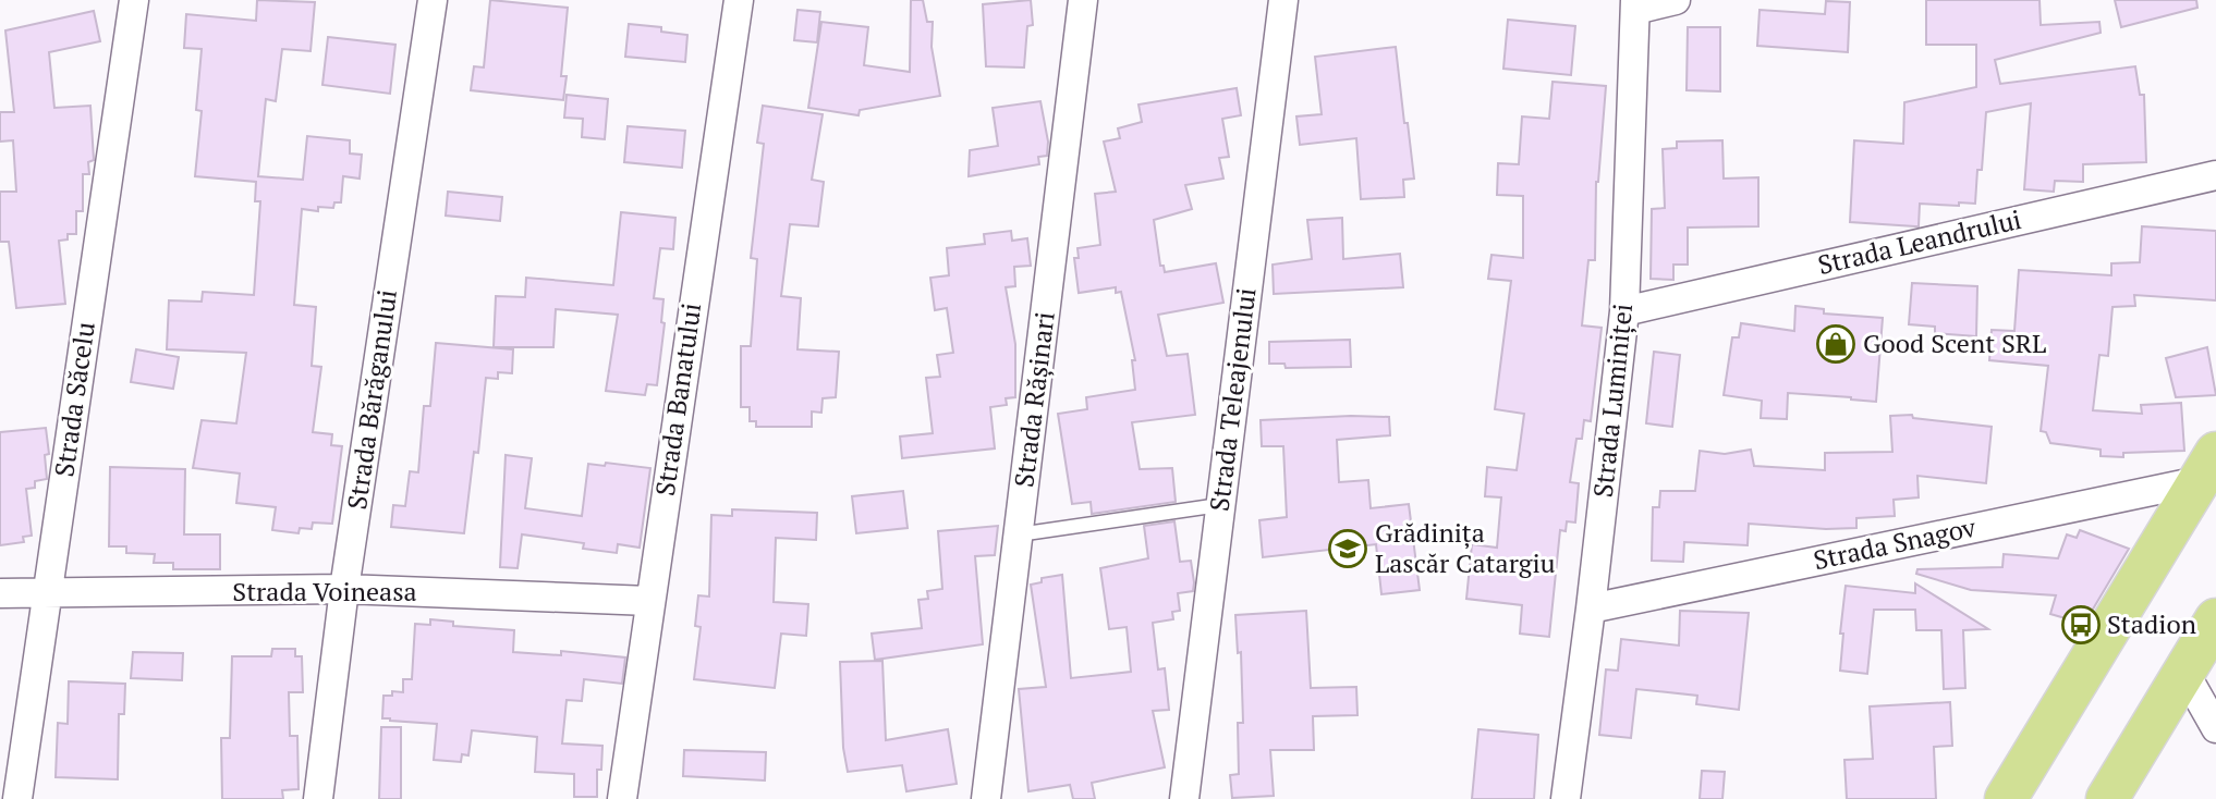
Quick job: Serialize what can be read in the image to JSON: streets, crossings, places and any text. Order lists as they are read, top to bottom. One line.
{"streets":{"street":["Strada Leandrului","Strada Săcelu","Strada Bărăganului","Strada Banatului","Strada Rășinari","Strada Teleajenului","Strada Luminiței","Strada Snagov","Strada Voineasa"]},"crossings":[["Strada Leandrului","Strada Luminiței"],["Strada Săcelu","Strada Voineasa"],["Strada Bărăganului","Strada Voineasa"],["Strada Banatului","Strada Voineasa"],["Strada Luminiței","Strada Snagov"]],"places":{"shop":["Good Scent SRL"],"school or university":["Grădinița Lascăr Catargiu"],"bus stop":["Stadion"]}}
